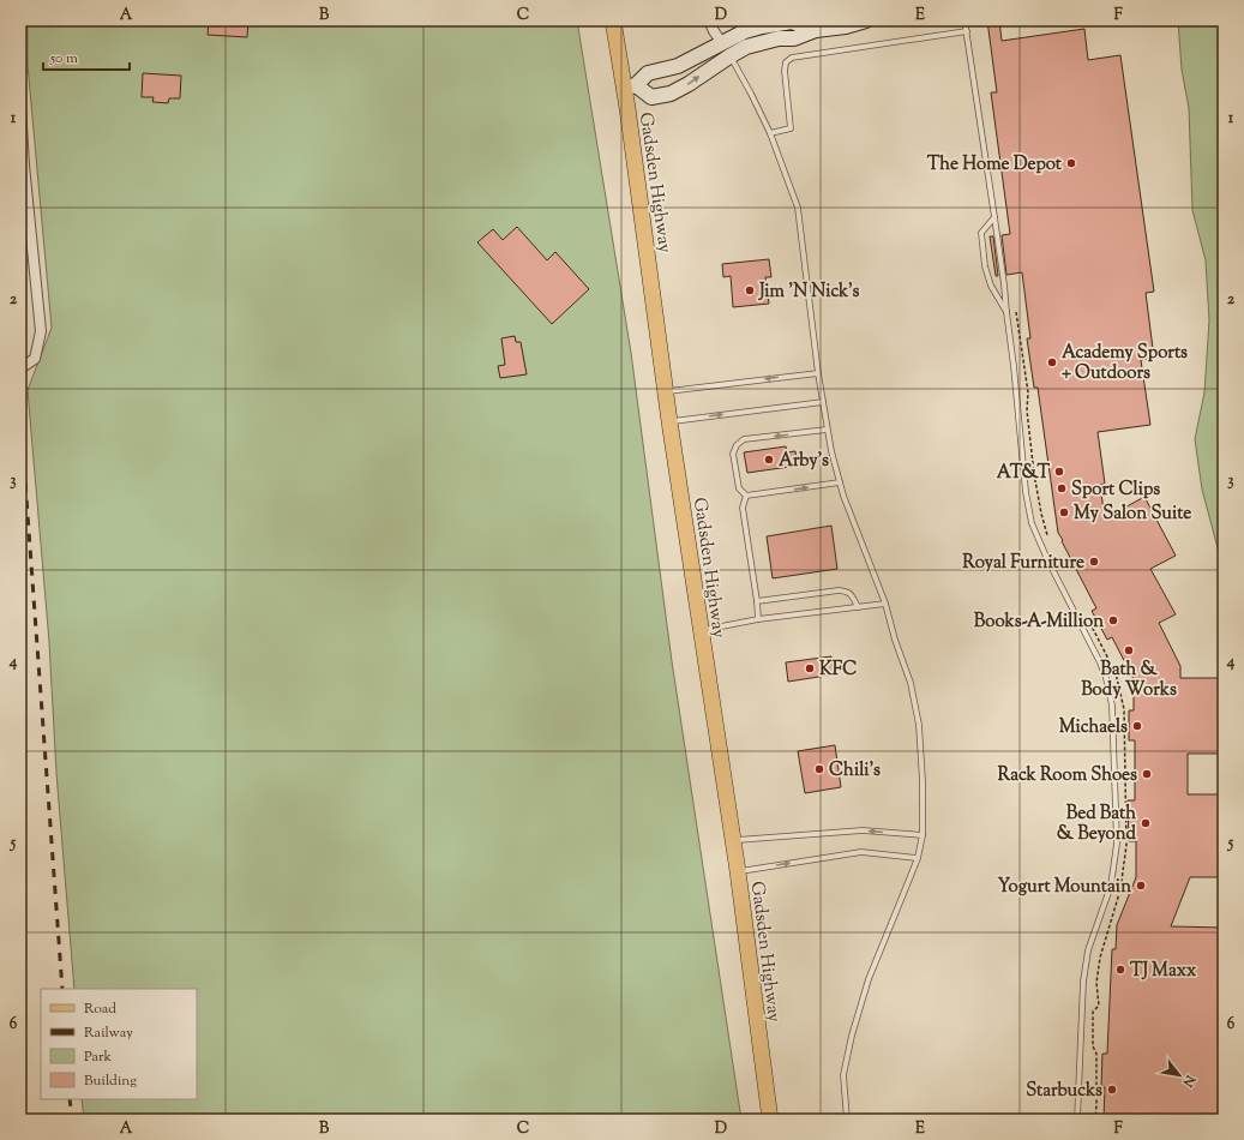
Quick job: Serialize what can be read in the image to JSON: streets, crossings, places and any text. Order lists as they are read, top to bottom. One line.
{"streets":{"main road":["Gadsden Highway"]},"places":["The Home Depot","Jim 'N Nick's","Academy Sports + Outdoors","Arby's","AT&T","Sport Clips","My Salon Suite","Royal Furniture","Books-A-Million","Bath & Body Works","KFC","Michaels","Chili's","Rack Room Shoes","Bed Bath & Beyond","Yogurt Mountain","TJ Maxx","Starbucks"],"legend":["Road","Railway","Park","Building"],"scale_bar":"50 m","north":"bottom right","grid":{"columns":["A","B","C","D","E","F"],"rows":["1","2","3","4","5","6"]}}
